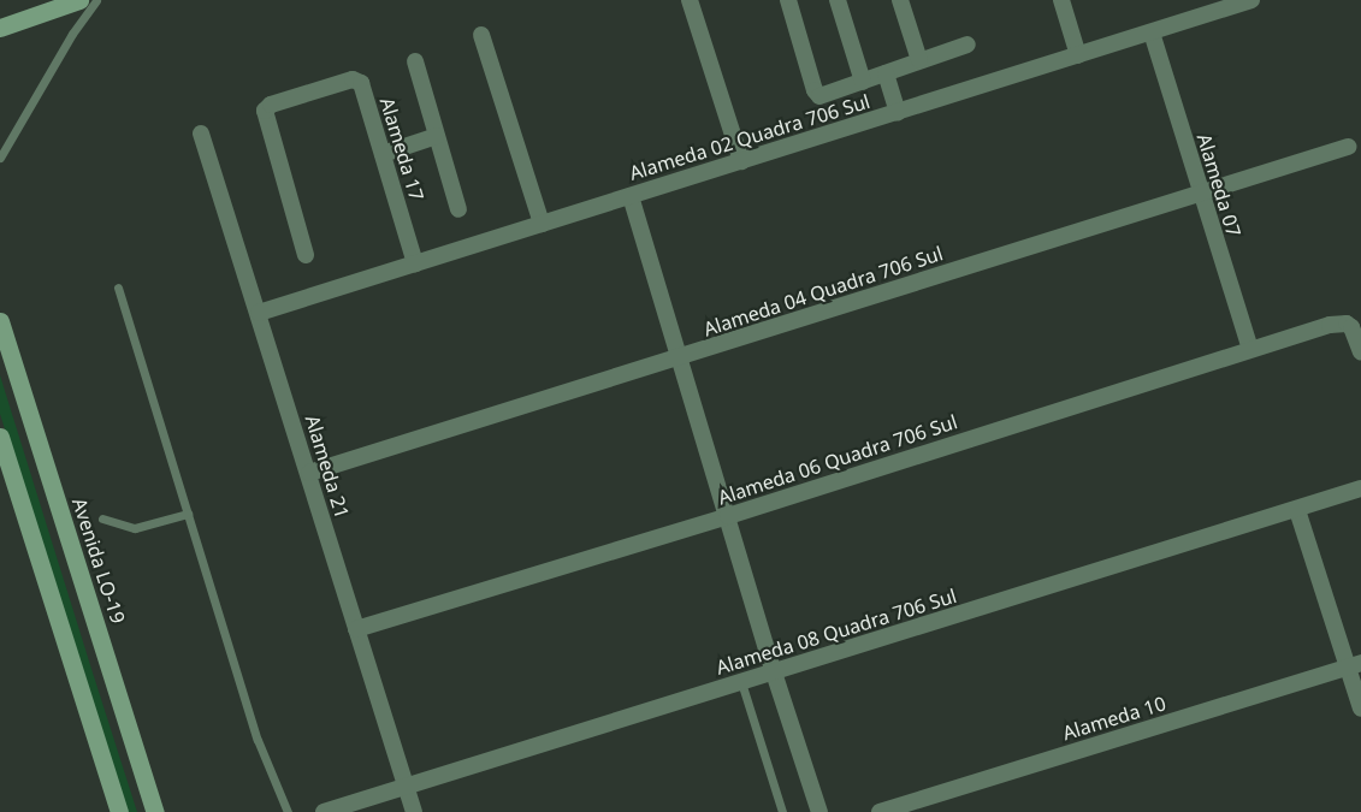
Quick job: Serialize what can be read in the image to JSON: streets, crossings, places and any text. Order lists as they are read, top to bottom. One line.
{"streets":{"main road":["Avenida LO-19"],"street":["Alameda 02 Quadra 706 Sul","Alameda 17","Alameda 07","Alameda 04 Quadra 706 Sul","Alameda 06 Quadra 706 Sul","Alameda 21","Alameda 08 Quadra 706 Sul","Alameda 10"]},"crossings":[["Alameda 02 Quadra 706 Sul","Alameda 17"],["Alameda 02 Quadra 706 Sul","Alameda 07"],["Alameda 02 Quadra 706 Sul","Alameda 21"],["Alameda 07","Alameda 04 Quadra 706 Sul"],["Alameda 07","Alameda 06 Quadra 706 Sul"],["Alameda 04 Quadra 706 Sul","Alameda 21"],["Alameda 06 Quadra 706 Sul","Alameda 21"],["Alameda 21","Alameda 08 Quadra 706 Sul"]]}
